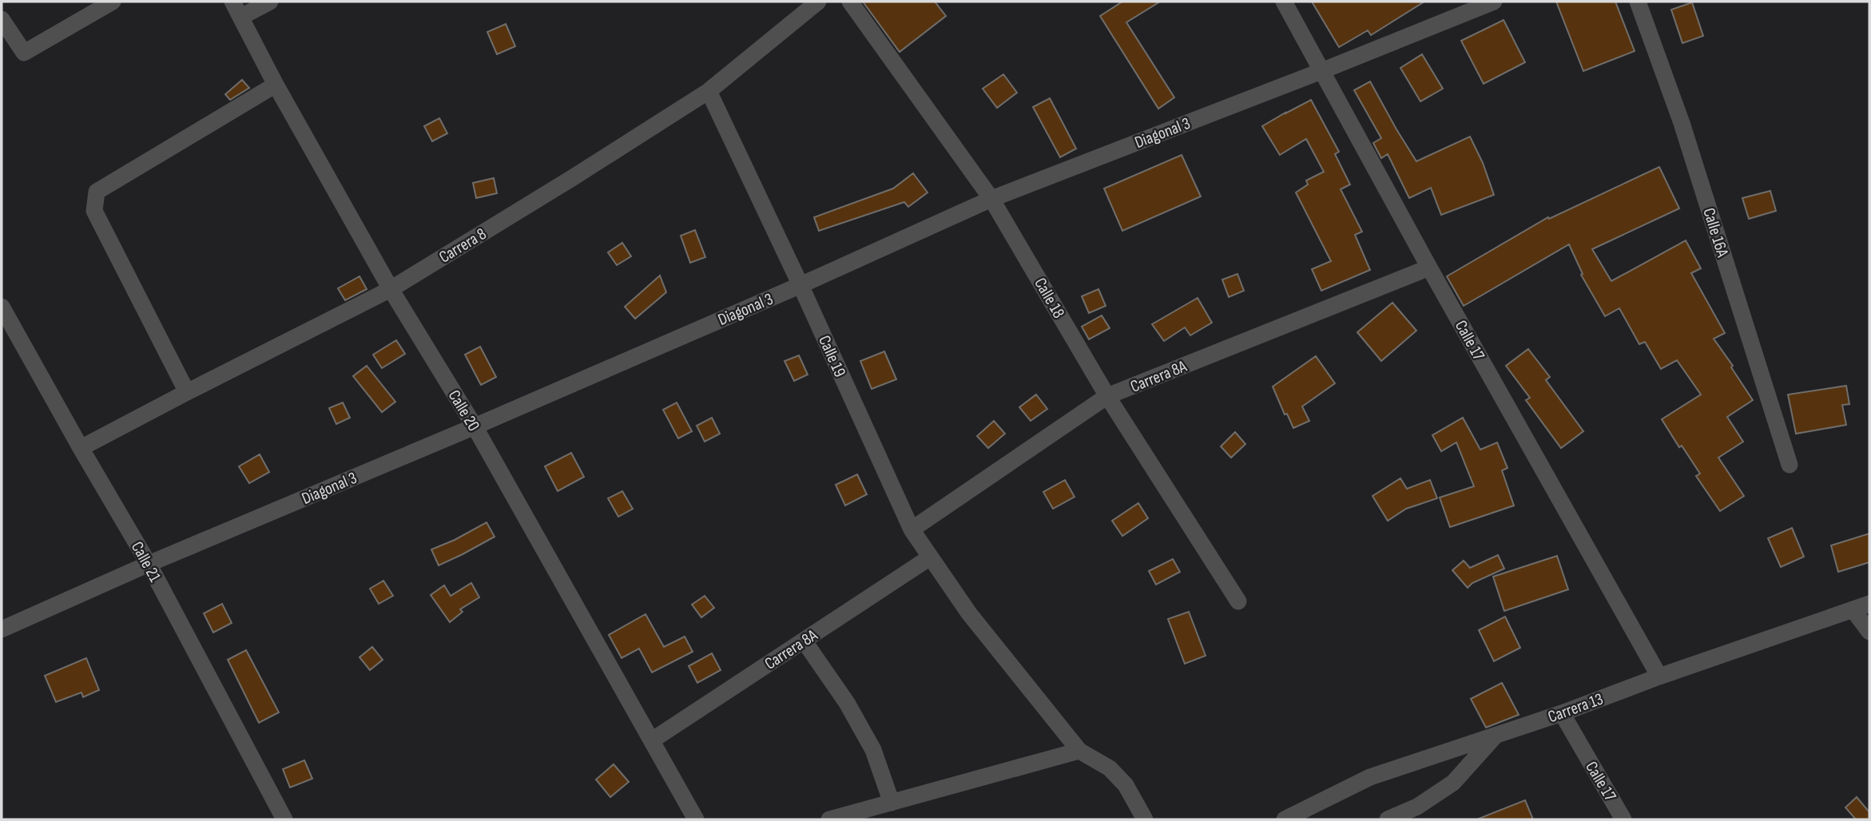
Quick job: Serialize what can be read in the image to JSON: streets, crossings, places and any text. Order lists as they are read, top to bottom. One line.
{"streets":{"street":["Diagonal 3","Calle 16A","Carrera 8","Calle 18","Calle 17","Calle 19","Carrera 8A","Calle 20","Calle 21","Carrera 13"]},"crossings":[["Diagonal 3","Calle 18"],["Diagonal 3","Calle 17"],["Diagonal 3","Calle 19"],["Diagonal 3","Calle 20"],["Diagonal 3","Calle 21"],["Carrera 8","Calle 19"],["Carrera 8","Calle 20"],["Carrera 8","Calle 21"],["Calle 18","Carrera 8A"],["Calle 17","Carrera 8A"],["Calle 17","Carrera 13"],["Calle 19","Carrera 8A"],["Carrera 8A","Calle 20"]]}
